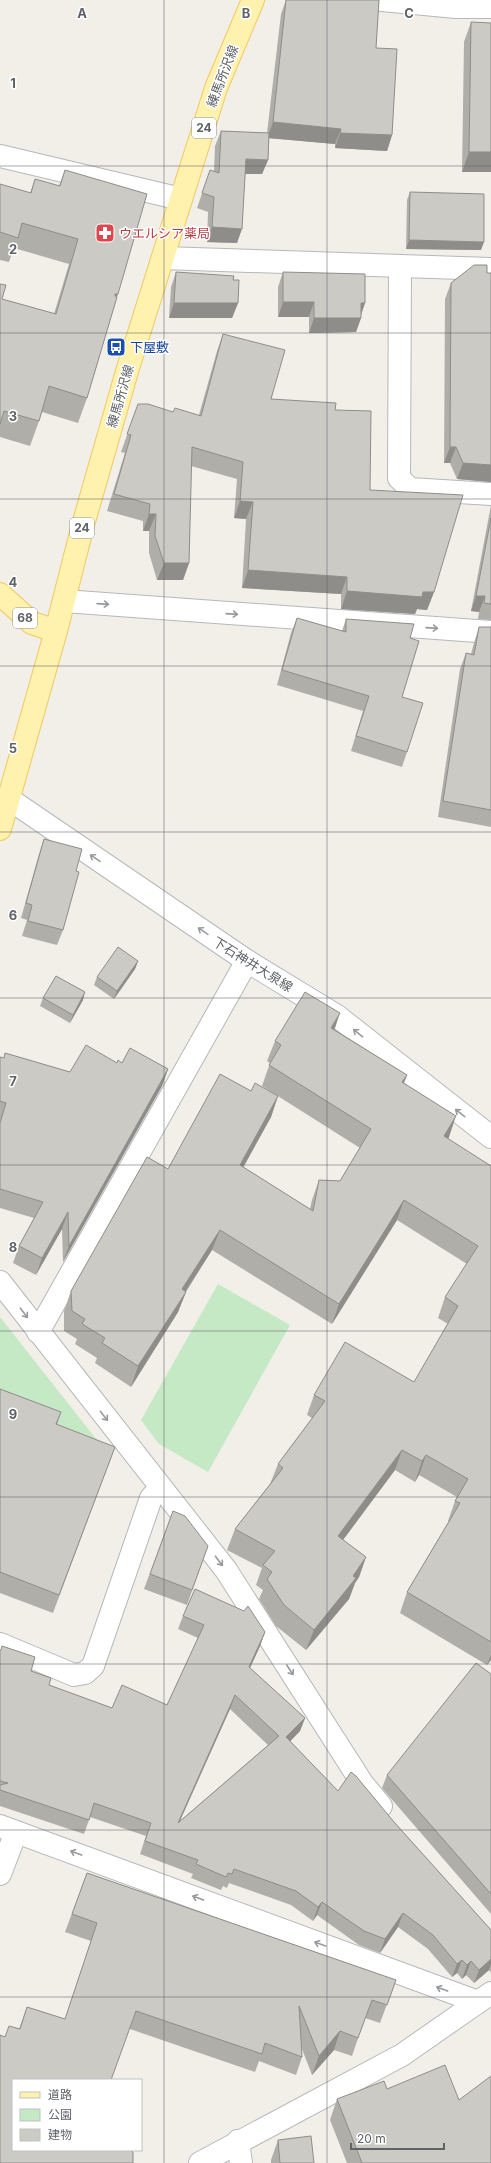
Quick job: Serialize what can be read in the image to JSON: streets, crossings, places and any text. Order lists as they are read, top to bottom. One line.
{"streets":{"main road":["練馬所沢線","24","68"],"street":["下石神井大泉線"]},"crossings":[["練馬所沢線","24"],["練馬所沢線","68"],["練馬所沢線","下石神井大泉線"],["24","下石神井大泉線"]],"one_way":["下石神井大泉線"],"places":{"pharmacy":["ウエルシア薬局"],"bus stop":["下屋敷"]},"legend":["道路","公園","建物"],"scale_bar":"20 m","grid":{"columns":["A","B","C"],"rows":["1","2","3","4","5","6","7","8","9"]}}
